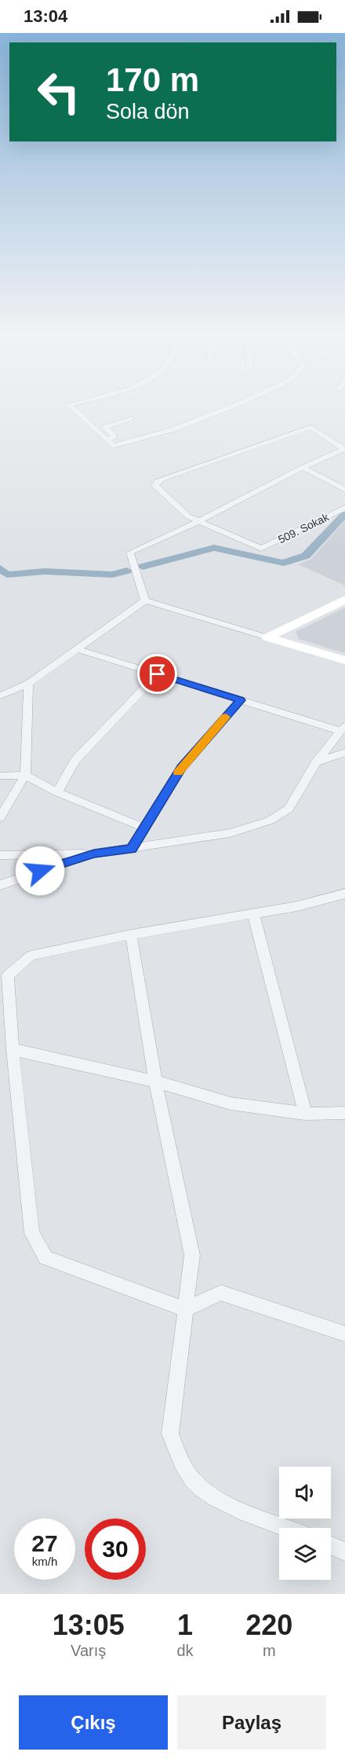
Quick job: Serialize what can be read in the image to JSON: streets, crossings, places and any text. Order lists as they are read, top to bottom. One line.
{"streets":{"street":["509. Sokak"]},"page":{"status":"13:04","turn":["170 m","Sola dön"],"speed":"27 km/h","limit":"30","eta":["13:05","Varış","1","dk","220","m"],"buttons":["Çıkış","Paylaş"]}}
